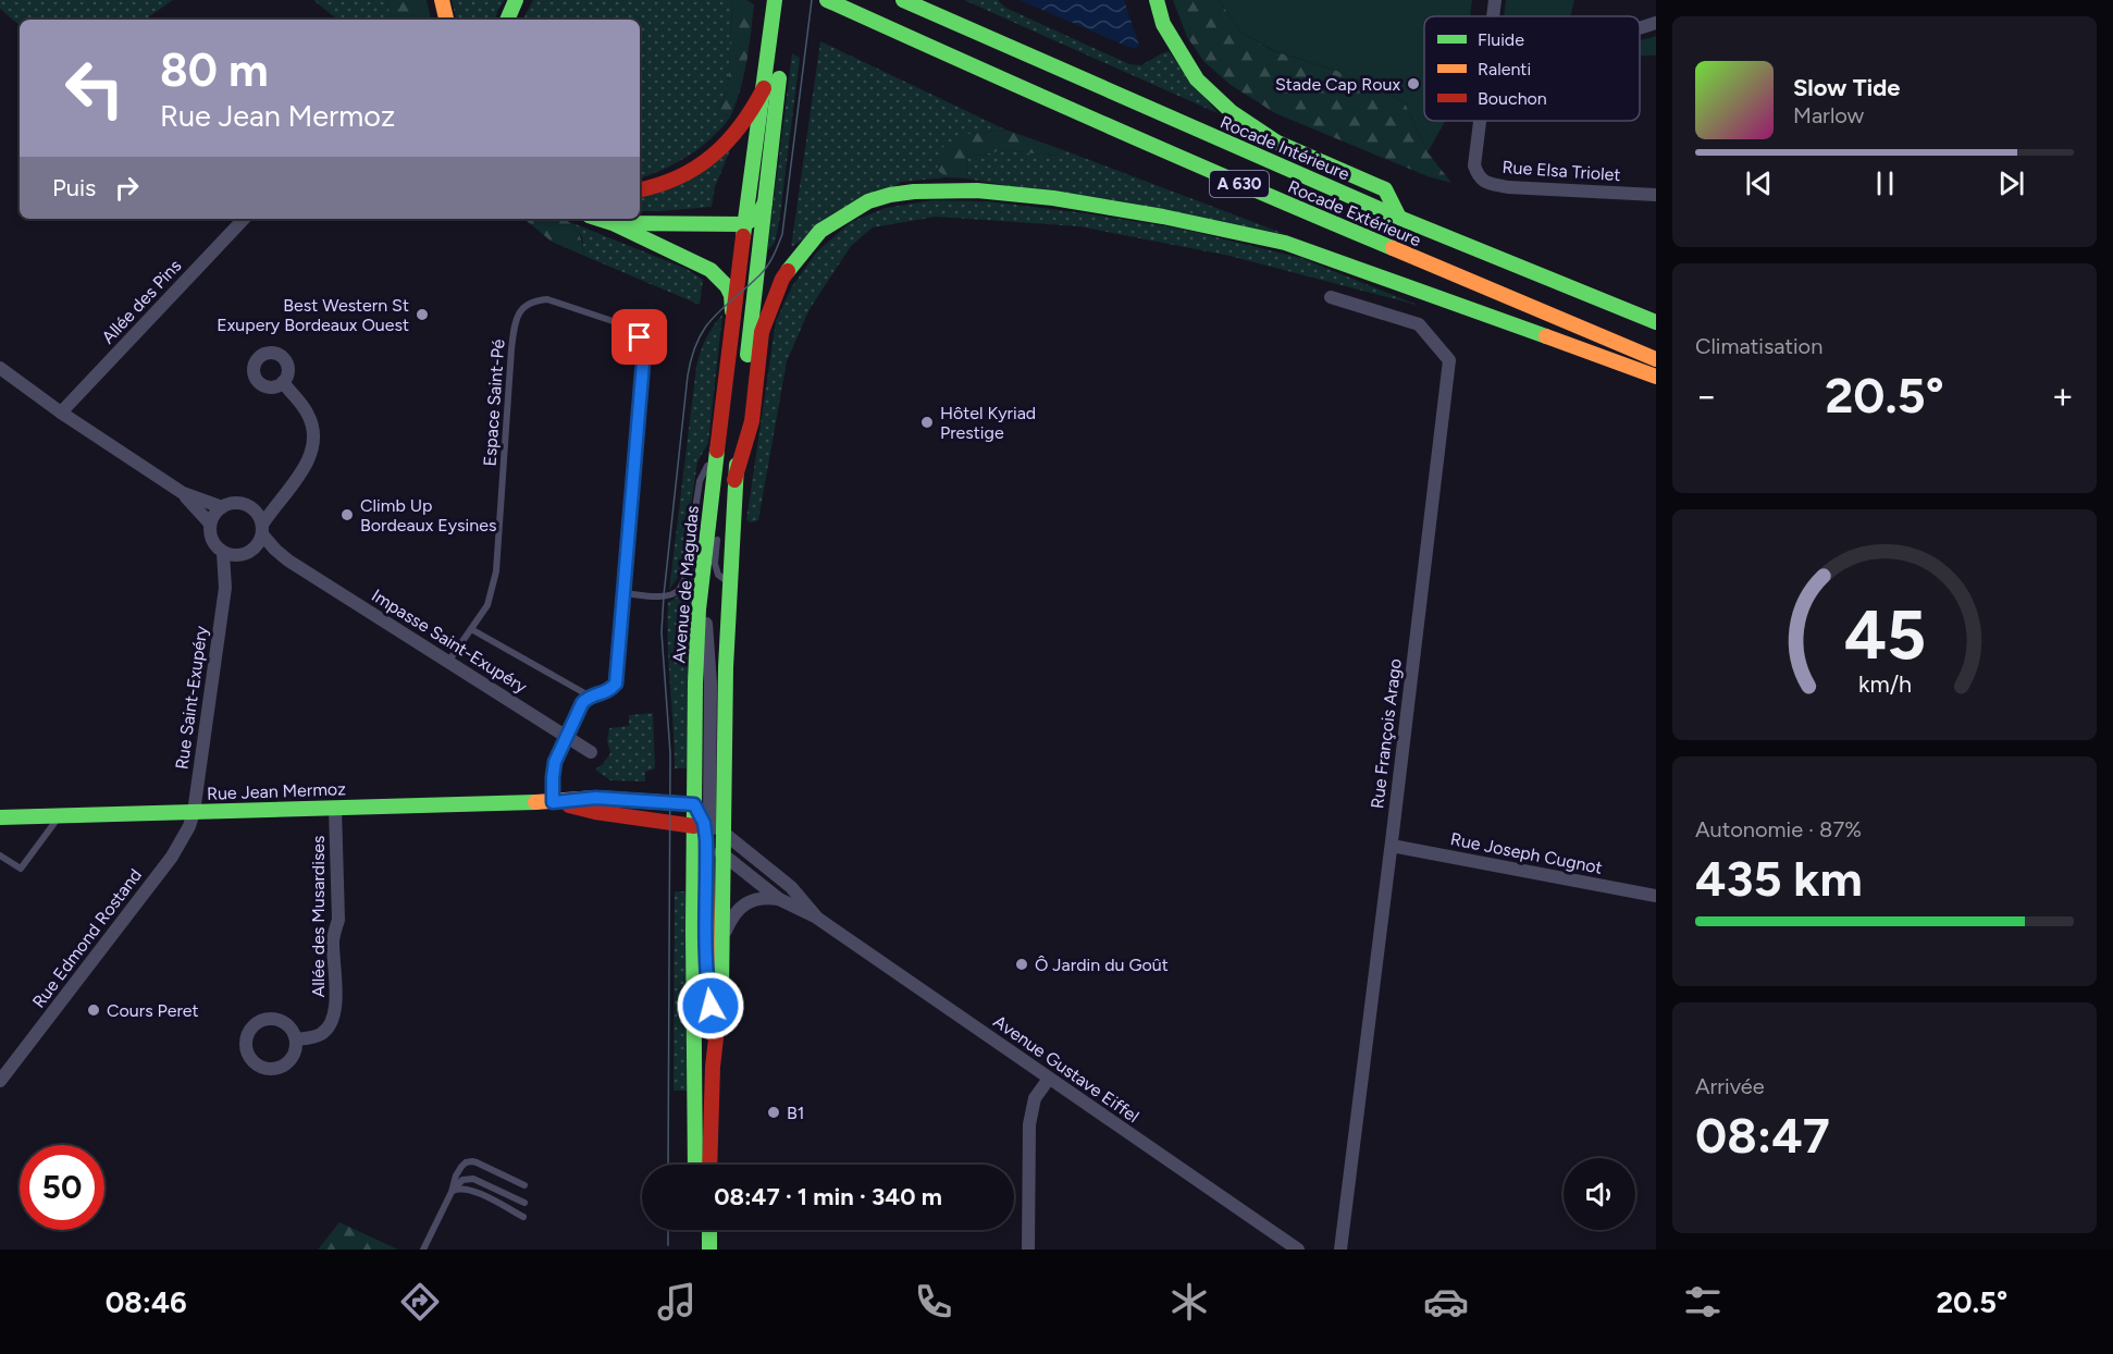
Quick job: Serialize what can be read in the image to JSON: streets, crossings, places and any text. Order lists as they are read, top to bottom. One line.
{"streets":{"main road":["Rocade Intérieure","A 630","Rocade Extérieure","Avenue de Magudas","Rue Jean Mermoz"],"street":["Rue Elsa Triolet","Allée des Pins","Impasse Saint-Exupéry","Rue Saint-Exupéry","Rue François Arago","Rue Joseph Cugnot","Allée des Musardises","Rue Edmond Rostand","Avenue Gustave Eiffel"],"lane":["Espace Saint-Pé"]},"crossings":[["Espace Saint-Pé","Impasse Saint-Exupéry"],["Avenue de Magudas","Rue Jean Mermoz"],["Avenue de Magudas","Avenue Gustave Eiffel"],["Impasse Saint-Exupéry","Rue Saint-Exupéry"],["Rue Saint-Exupéry","Rue Jean Mermoz"],["Rue Saint-Exupéry","Rue Edmond Rostand"],["Rue François Arago","Rue Joseph Cugnot"],["Rue Jean Mermoz","Allée des Musardises"],["Rue Jean Mermoz","Rue Edmond Rostand"],["Rue Jean Mermoz","Avenue Gustave Eiffel"]],"places":["Stade Cap Roux","Best Western St Exupery Bordeaux Ouest","Hôtel Kyriad Prestige","Climb Up Bordeaux Eysines","Ô Jardin du Goût","Cours Peret","B1"],"legend":["Fluide","Ralenti","Bouchon"],"page":{"turn":["80 m","Rue Jean Mermoz"],"song":["Slow Tide","Marlow"],"then":"Puis","tile":["Climatisation",["Autonomie · 87%","435 km"],["Arrivée","08:47"]],"heat":["−","20.5°","+"],"limit":"50","trip":"08:47 · 1 min · 340 m","tabs":["08:46","20.5°"],"gauge":["45","km/h"]}}
